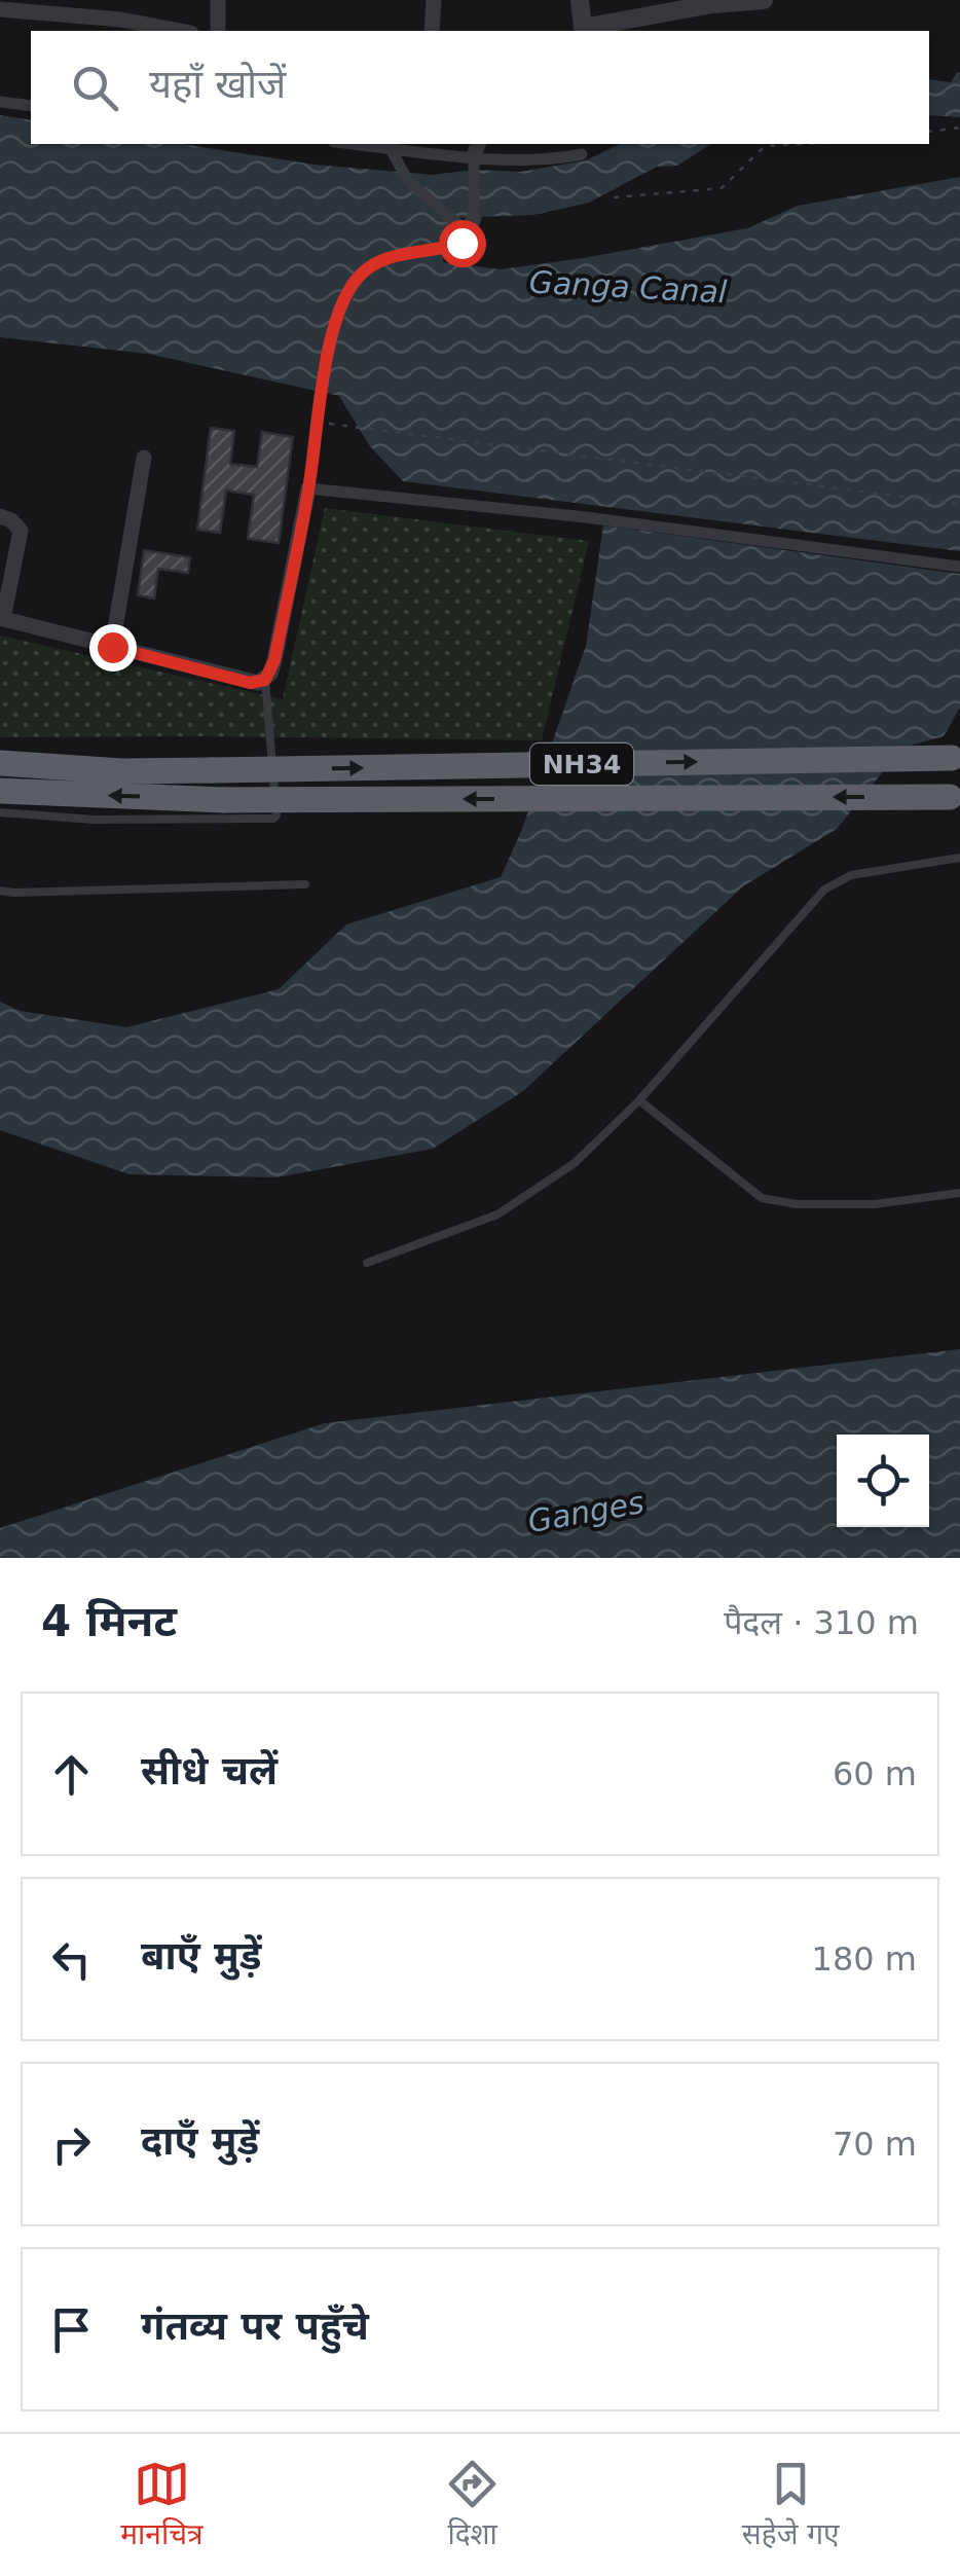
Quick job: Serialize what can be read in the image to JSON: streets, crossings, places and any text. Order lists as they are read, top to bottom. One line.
{"streets":{"highway":["NH34"]},"water":["Ganga Canal","Ganges"],"page":{"search":"यहाँ खोजें","heading":["4 मिनट","पैदल · 310 m"],"list":[["सीधे चलें","60 m"],["बाएँ मुड़ें","180 m"],["दाएँ मुड़ें","70 m"],"गंतव्य पर पहुँचे"],"nav":["मानचित्र","दिशा","सहेजे गए"]}}
